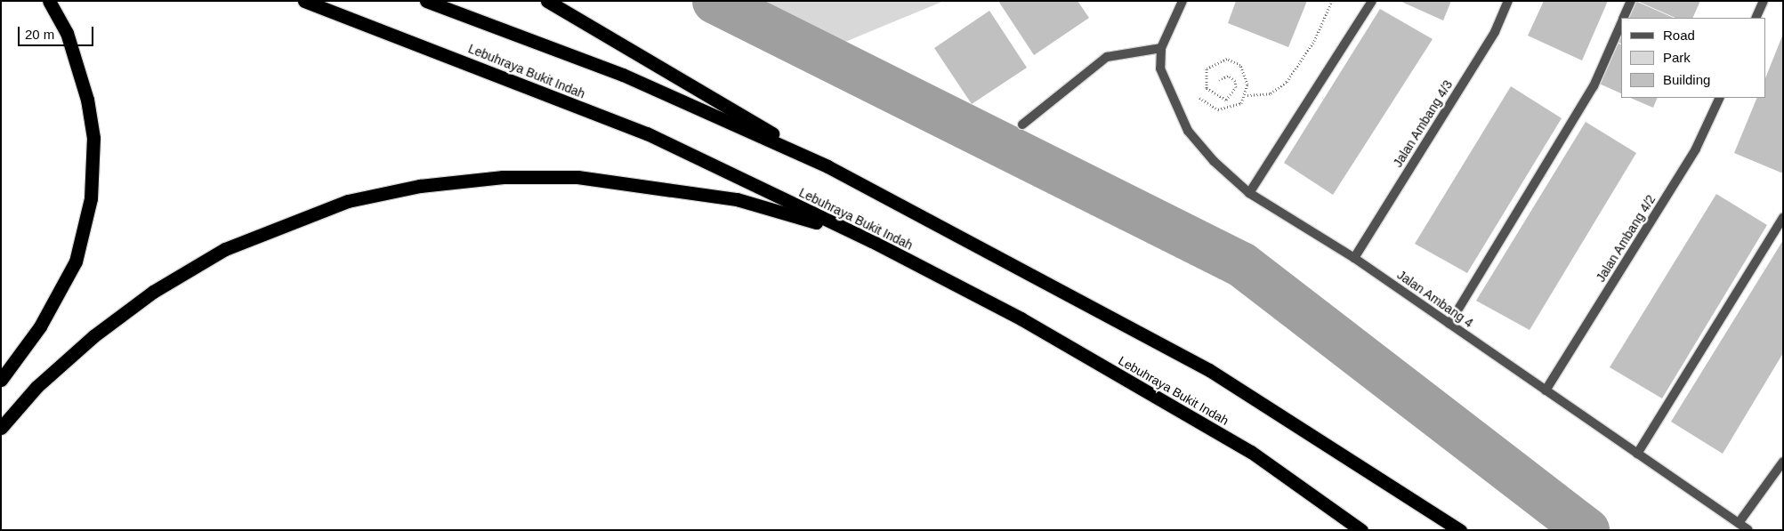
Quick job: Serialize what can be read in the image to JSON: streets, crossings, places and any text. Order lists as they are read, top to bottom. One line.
{"streets":{"highway":["Lebuhraya Bukit Indah"],"street":["Jalan Ambang 4/3","Jalan Ambang 4/2","Jalan Ambang 4"]},"crossings":[["Jalan Ambang 4/3","Jalan Ambang 4"],["Jalan Ambang 4/2","Jalan Ambang 4"]],"legend":["Road","Park","Building"],"scale_bar":"20 m"}
